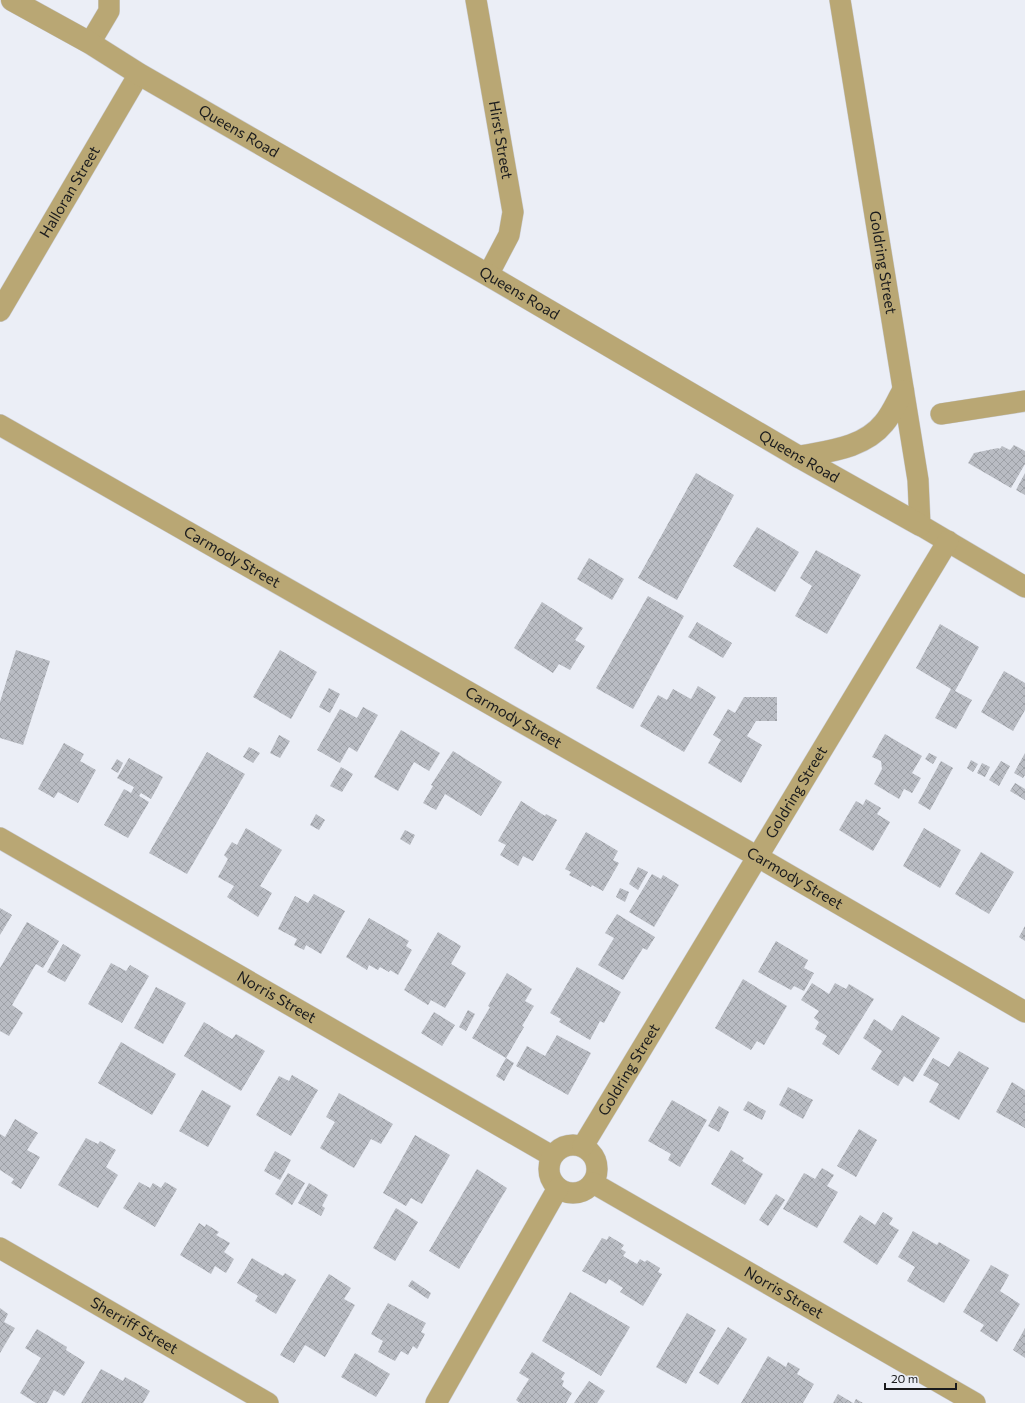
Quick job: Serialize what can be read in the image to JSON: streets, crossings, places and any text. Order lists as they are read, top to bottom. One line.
{"streets":{"street":["Queens Road","Hirst Street","Halloran Street","Goldring Street","Carmody Street","Norris Street","Sherriff Street"]},"crossings":[["Queens Road","Hirst Street"],["Queens Road","Halloran Street"],["Queens Road","Goldring Street"],["Goldring Street","Carmody Street"],["Goldring Street","Norris Street"]],"scale_bar":"20 m"}
